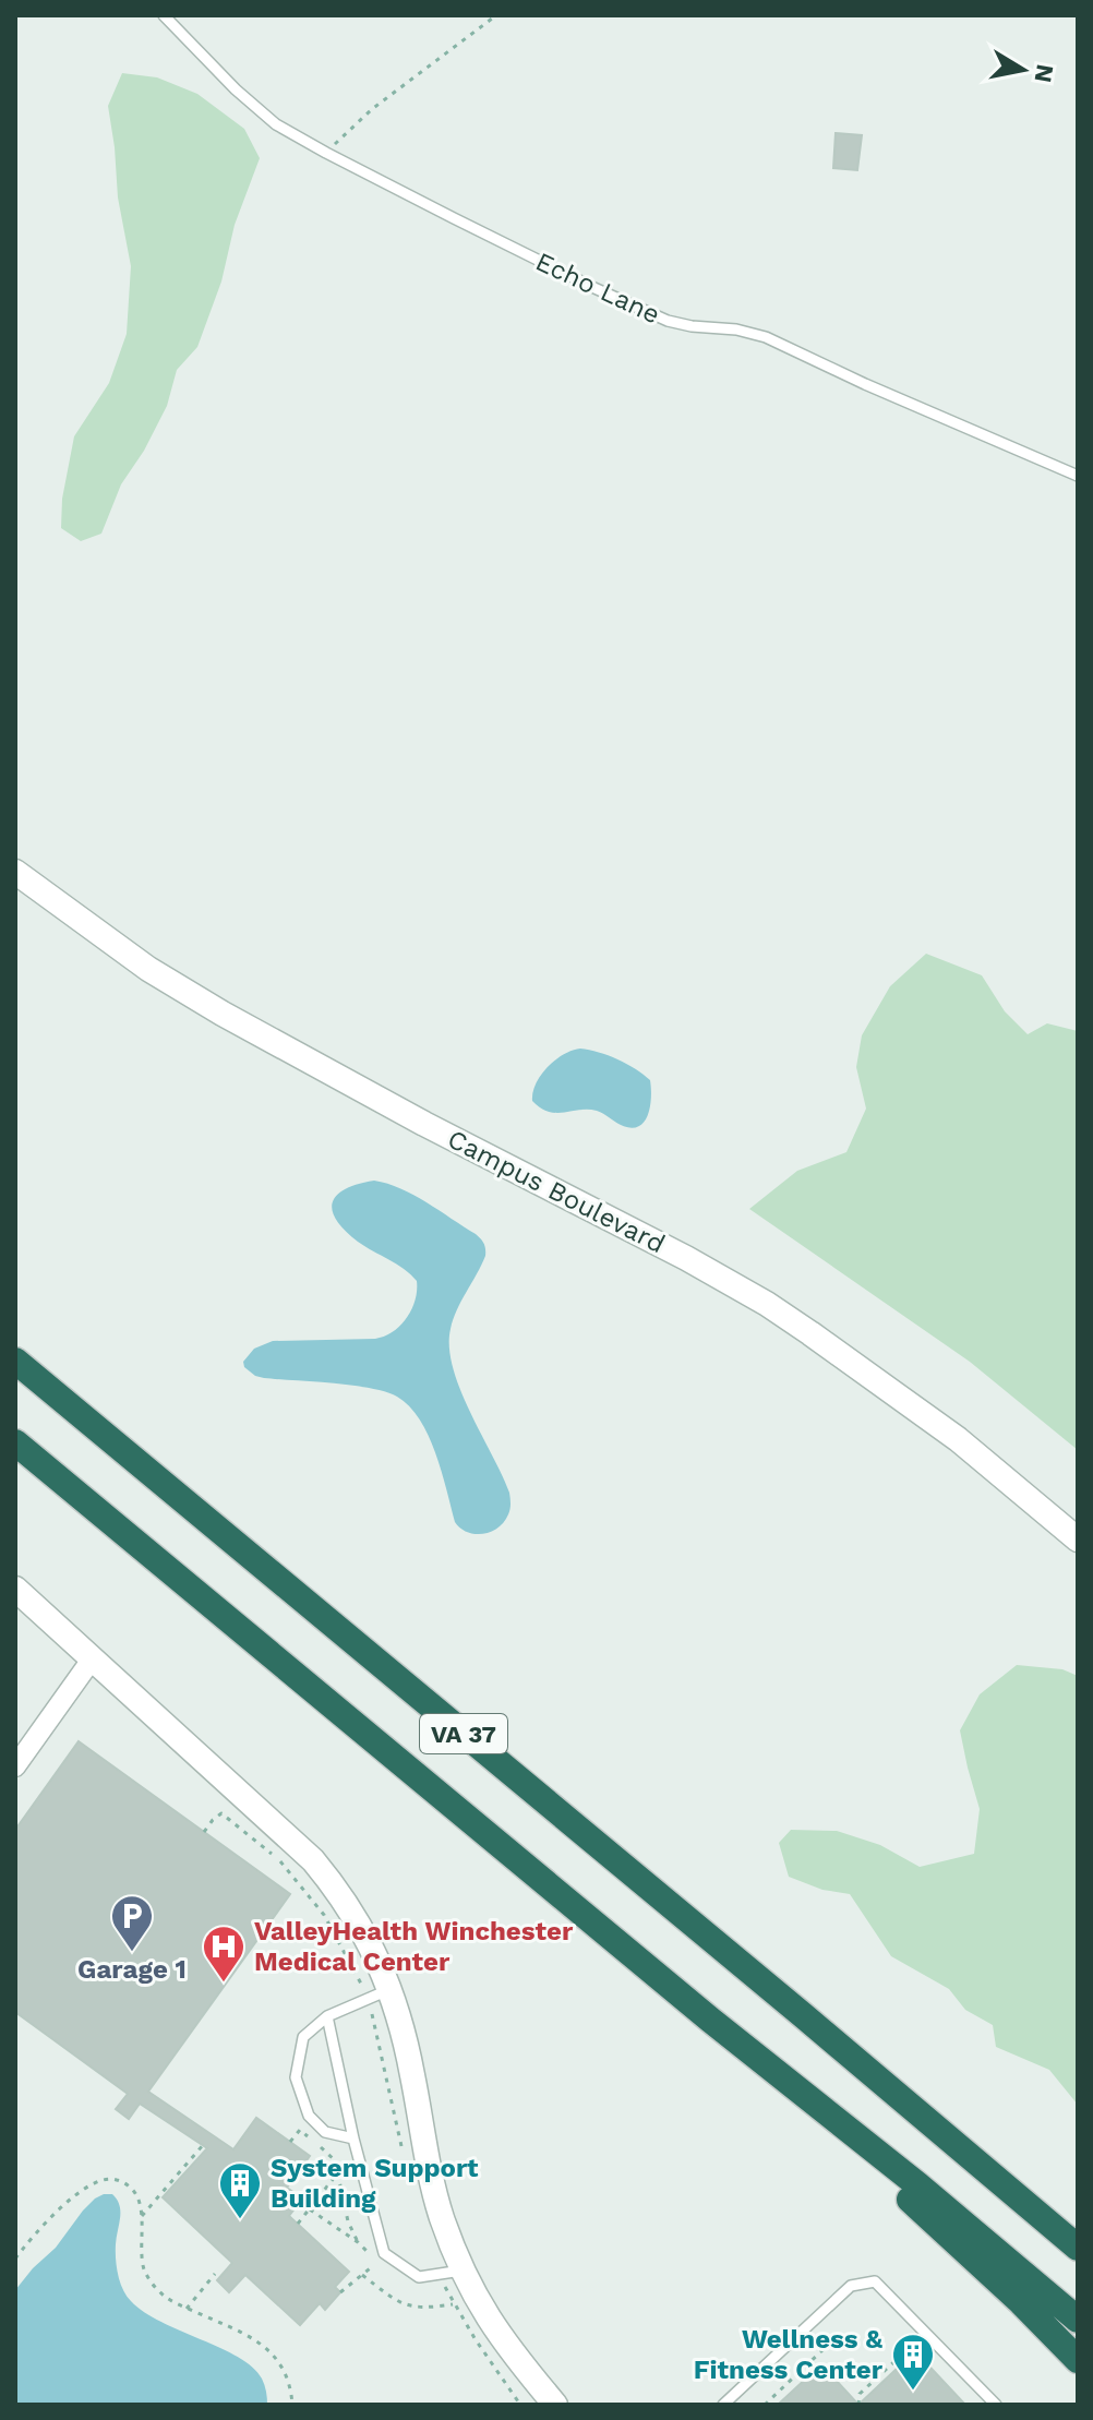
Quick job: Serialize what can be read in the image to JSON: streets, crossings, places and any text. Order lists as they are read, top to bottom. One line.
{"streets":{"highway":["VA 37"],"street":["Campus Boulevard"],"lane":["Echo Lane"]},"places":{"parking":["Garage 1"],"hospital":["ValleyHealth Winchester Medical Center"],"building":["System Support Building","Wellness & Fitness Center"]},"north":"right"}
